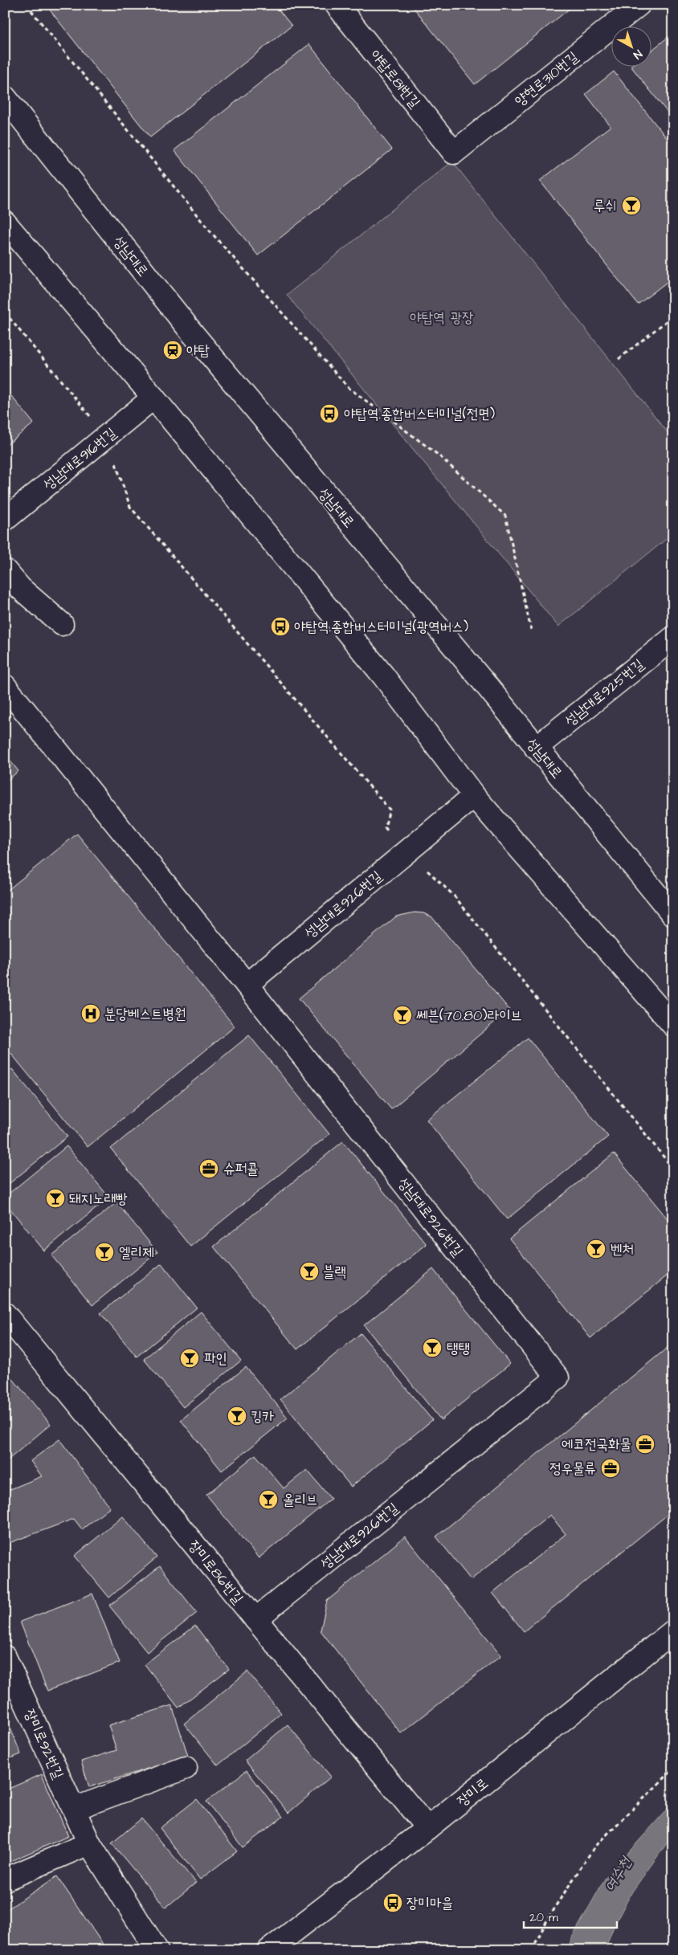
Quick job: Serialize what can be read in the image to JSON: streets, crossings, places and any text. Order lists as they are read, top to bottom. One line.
{"streets":{"street":["야탑로81번길","양현로310번길","성남대로","성남대로916번길","성남대로925번길","성남대로926번길","장미로86번길","장미로92번길","장미로"]},"crossings":[["야탑로81번길","양현로310번길"],["성남대로","성남대로925번길"],["성남대로926번길","장미로86번길"],["장미로86번길","장미로"]],"water":["여수천"],"parks":["야탑역 광장"],"places":{"bar":["루쉬","쎄븐(70.80)라이브","돼지노래빵","벤처","엘리제","블랙","탱탱","파인","킹카","올리브"],"station":["야탑"],"bus stop":["야탑역.종합버스터미널(전면)","야탑역.종합버스터미널(광역버스)","장미마을"],"hospital":["분당베스트병원"],"office":["슈퍼콜","에코전국화물","정우물류"]},"scale_bar":"20 m","north":"bottom right"}
